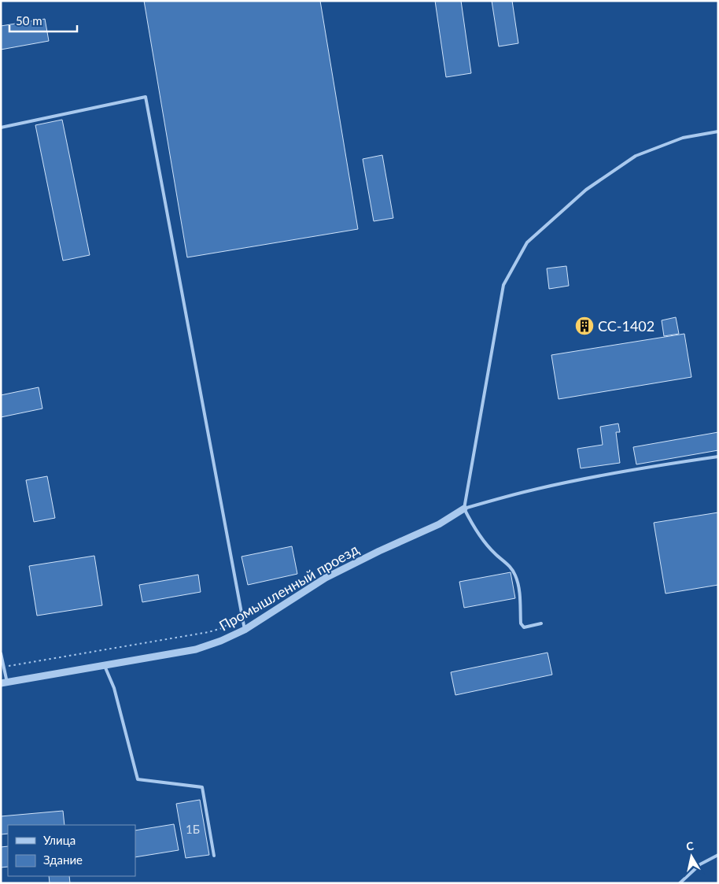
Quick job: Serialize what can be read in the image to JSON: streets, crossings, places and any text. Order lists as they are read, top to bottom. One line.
{"streets":{"street":["Промышленный проезд"]},"places":{"building":["СС-1402"]},"house_numbers":["1Б"],"legend":["Улица","Здание"],"scale_bar":"50 m","north":"top"}
